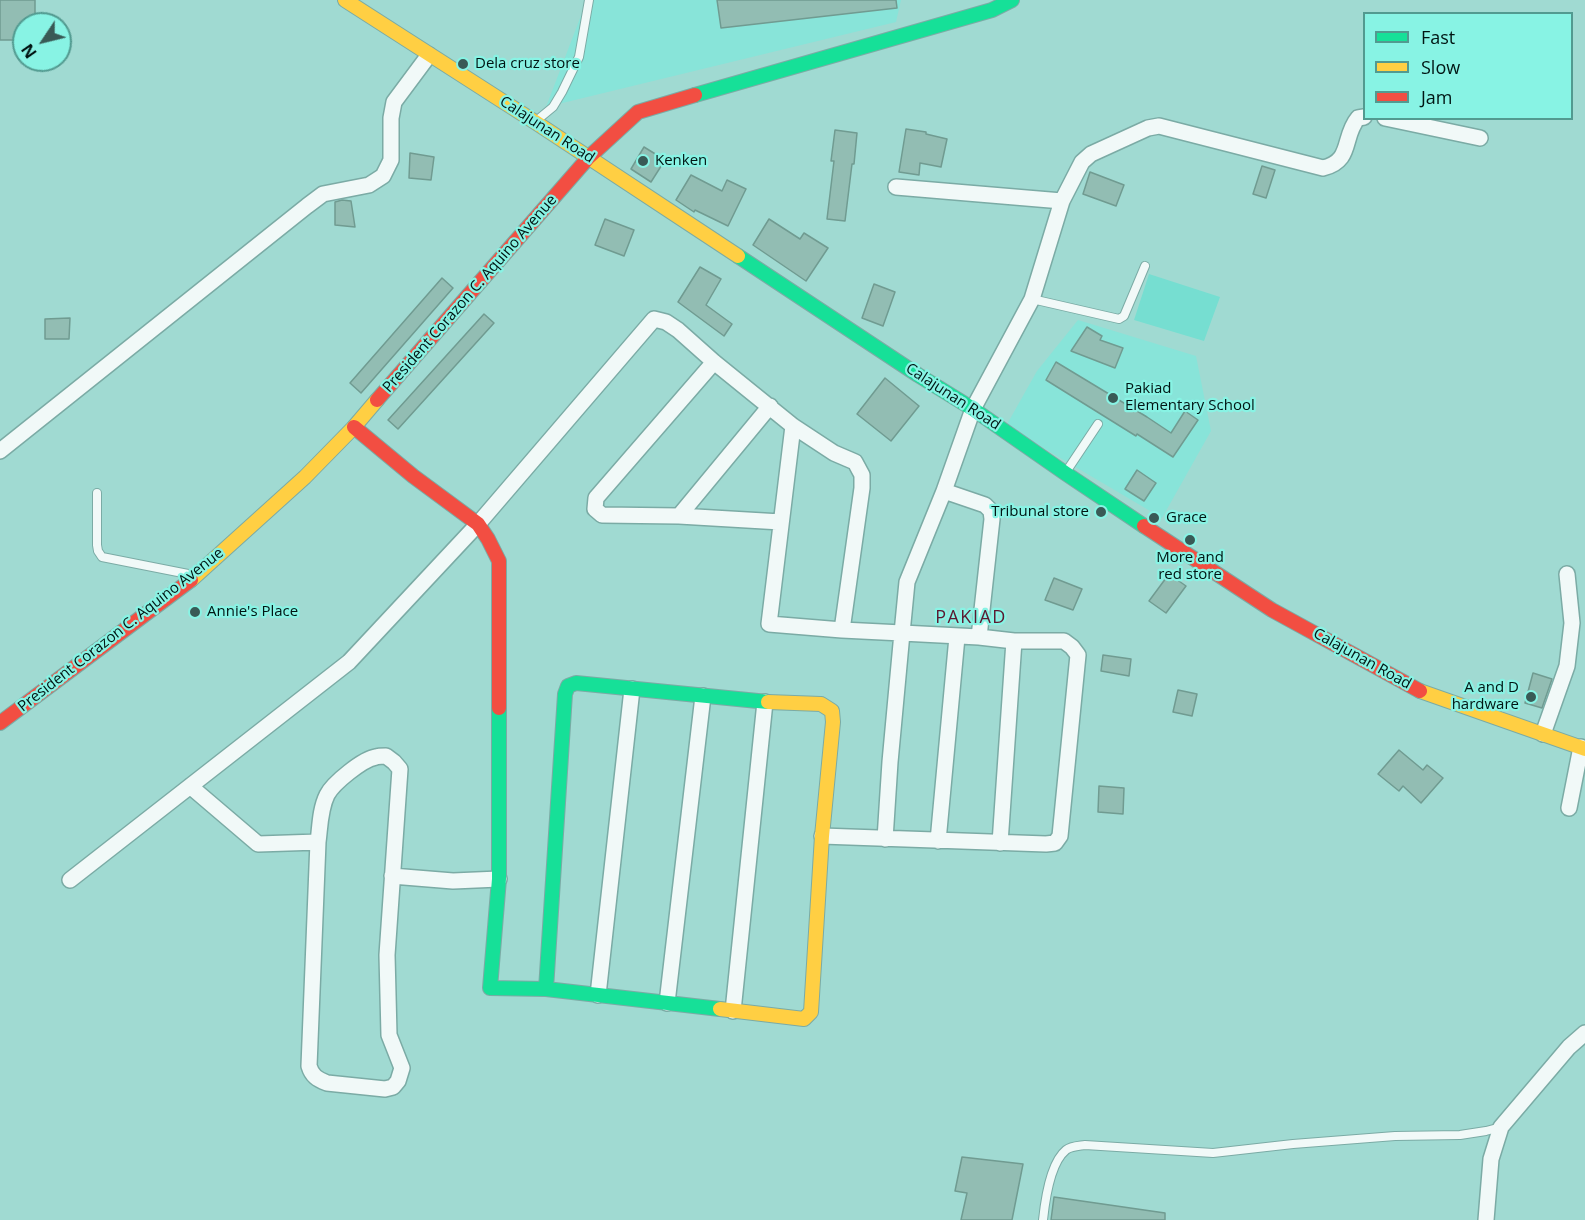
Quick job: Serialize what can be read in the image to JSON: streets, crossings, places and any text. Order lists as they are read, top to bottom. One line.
{"streets":{"main road":["Calajunan Road","President Corazon C. Aquino Avenue"]},"crossings":[["Calajunan Road","President Corazon C. Aquino Avenue"]],"districts":["PAKIAD"],"places":["Dela cruz store","Kenken","Pakiad Elementary School","Tribunal store","Grace","More and red store","Annie's Place","A and D hardware"],"legend":["Fast","Slow","Jam"],"north":"bottom left"}
